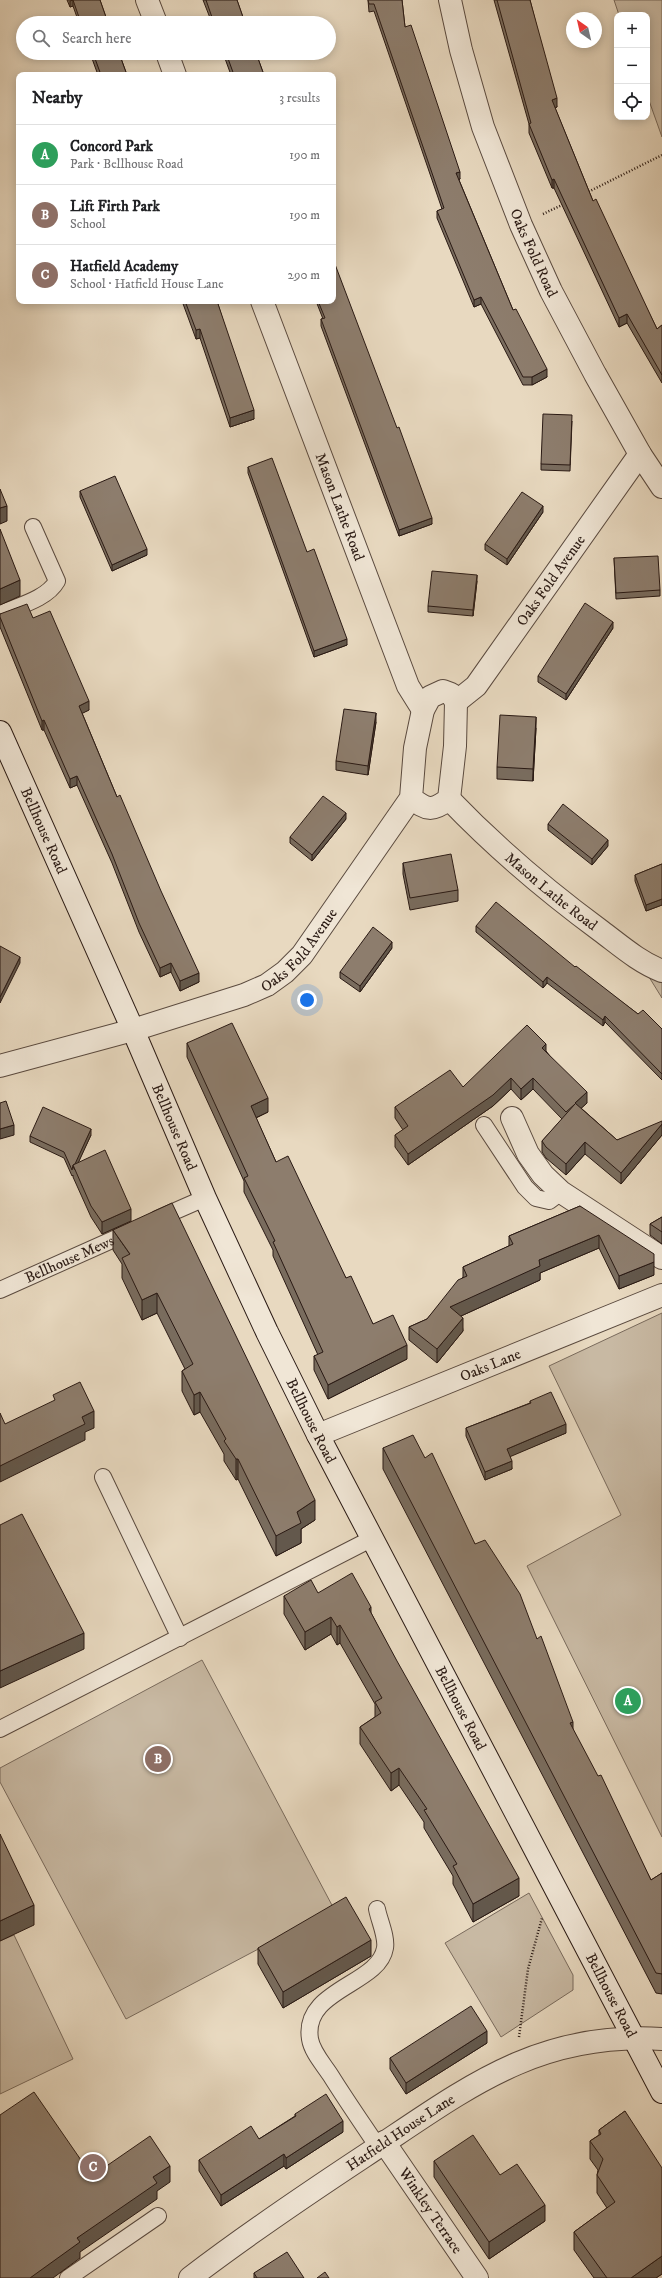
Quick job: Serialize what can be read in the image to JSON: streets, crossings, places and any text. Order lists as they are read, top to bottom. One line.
{"streets":{"street":["Oaks Fold Road","Mason Lathe Road","Oaks Fold Avenue","Bellhouse Road","Oaks Lane","Hatfield House Lane","Winkley Terrace"],"lane":["Bellhouse Mews"]},"crossings":[["Oaks Fold Road","Oaks Fold Avenue"],["Oaks Fold Avenue","Bellhouse Road"],["Bellhouse Road","Bellhouse Mews"],["Bellhouse Road","Oaks Lane"],["Bellhouse Road","Hatfield House Lane"],["Hatfield House Lane","Winkley Terrace"]],"north":"top left","page":{"map_buttons":["+","−"],"search":"Search here","heading":["Nearby","3 results"],"list":[{"mark":"A","name":"Concord Park","note":"Park · Bellhouse Road","value":"190 m"},{"mark":"B","name":"Lift Firth Park","note":"School","value":"190 m"},{"mark":"C","name":"Hatfield Academy","note":"School · Hatfield House Lane","value":"290 m"}],"pins":["A","B","C"]}}
